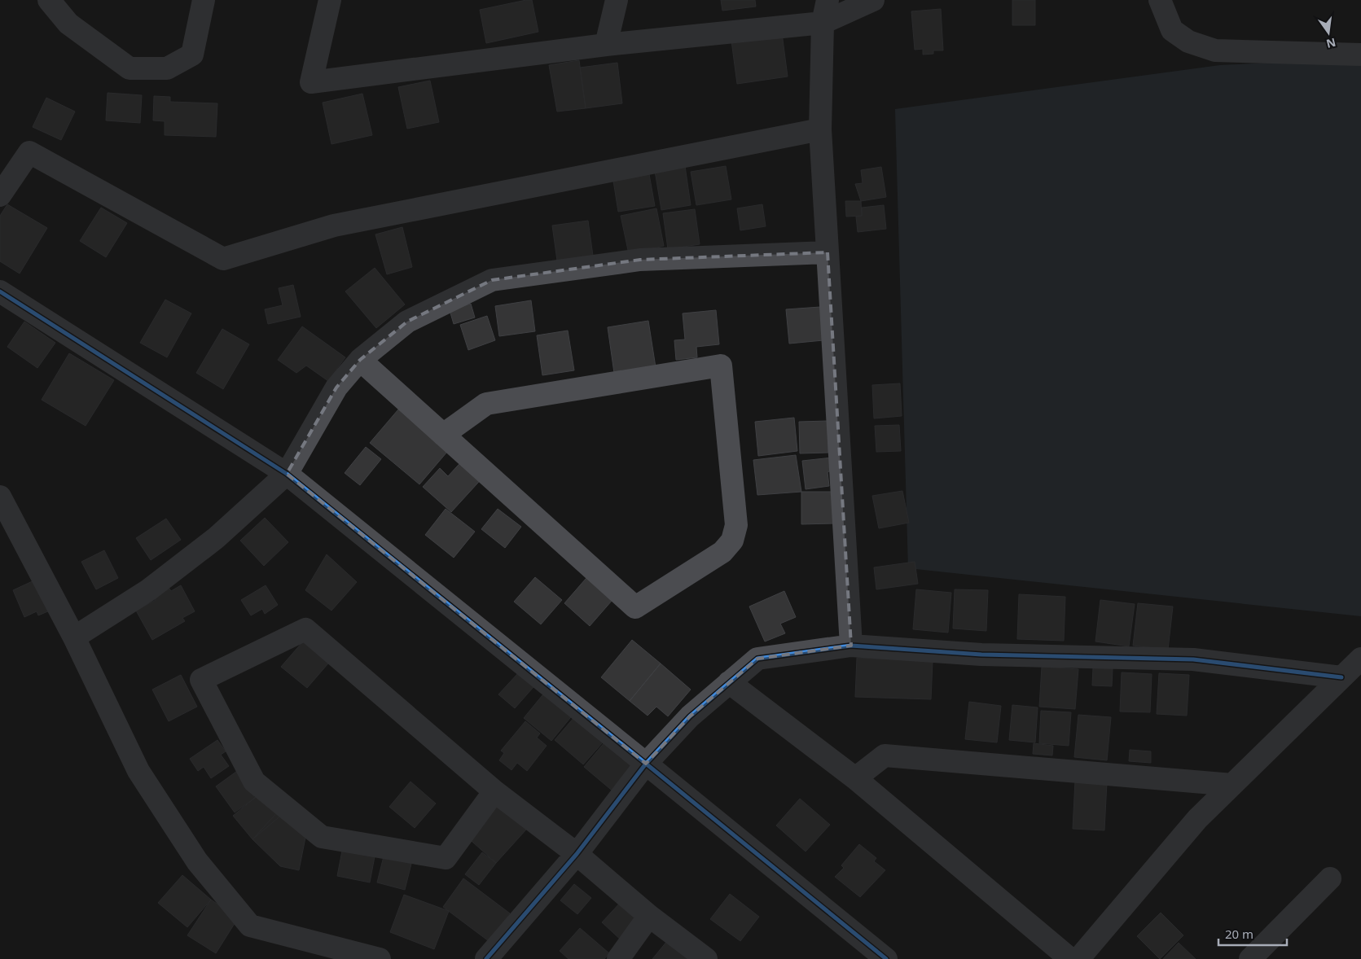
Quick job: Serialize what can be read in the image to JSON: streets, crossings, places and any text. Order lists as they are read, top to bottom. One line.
{"scale_bar":"20 m","north":"bottom"}
